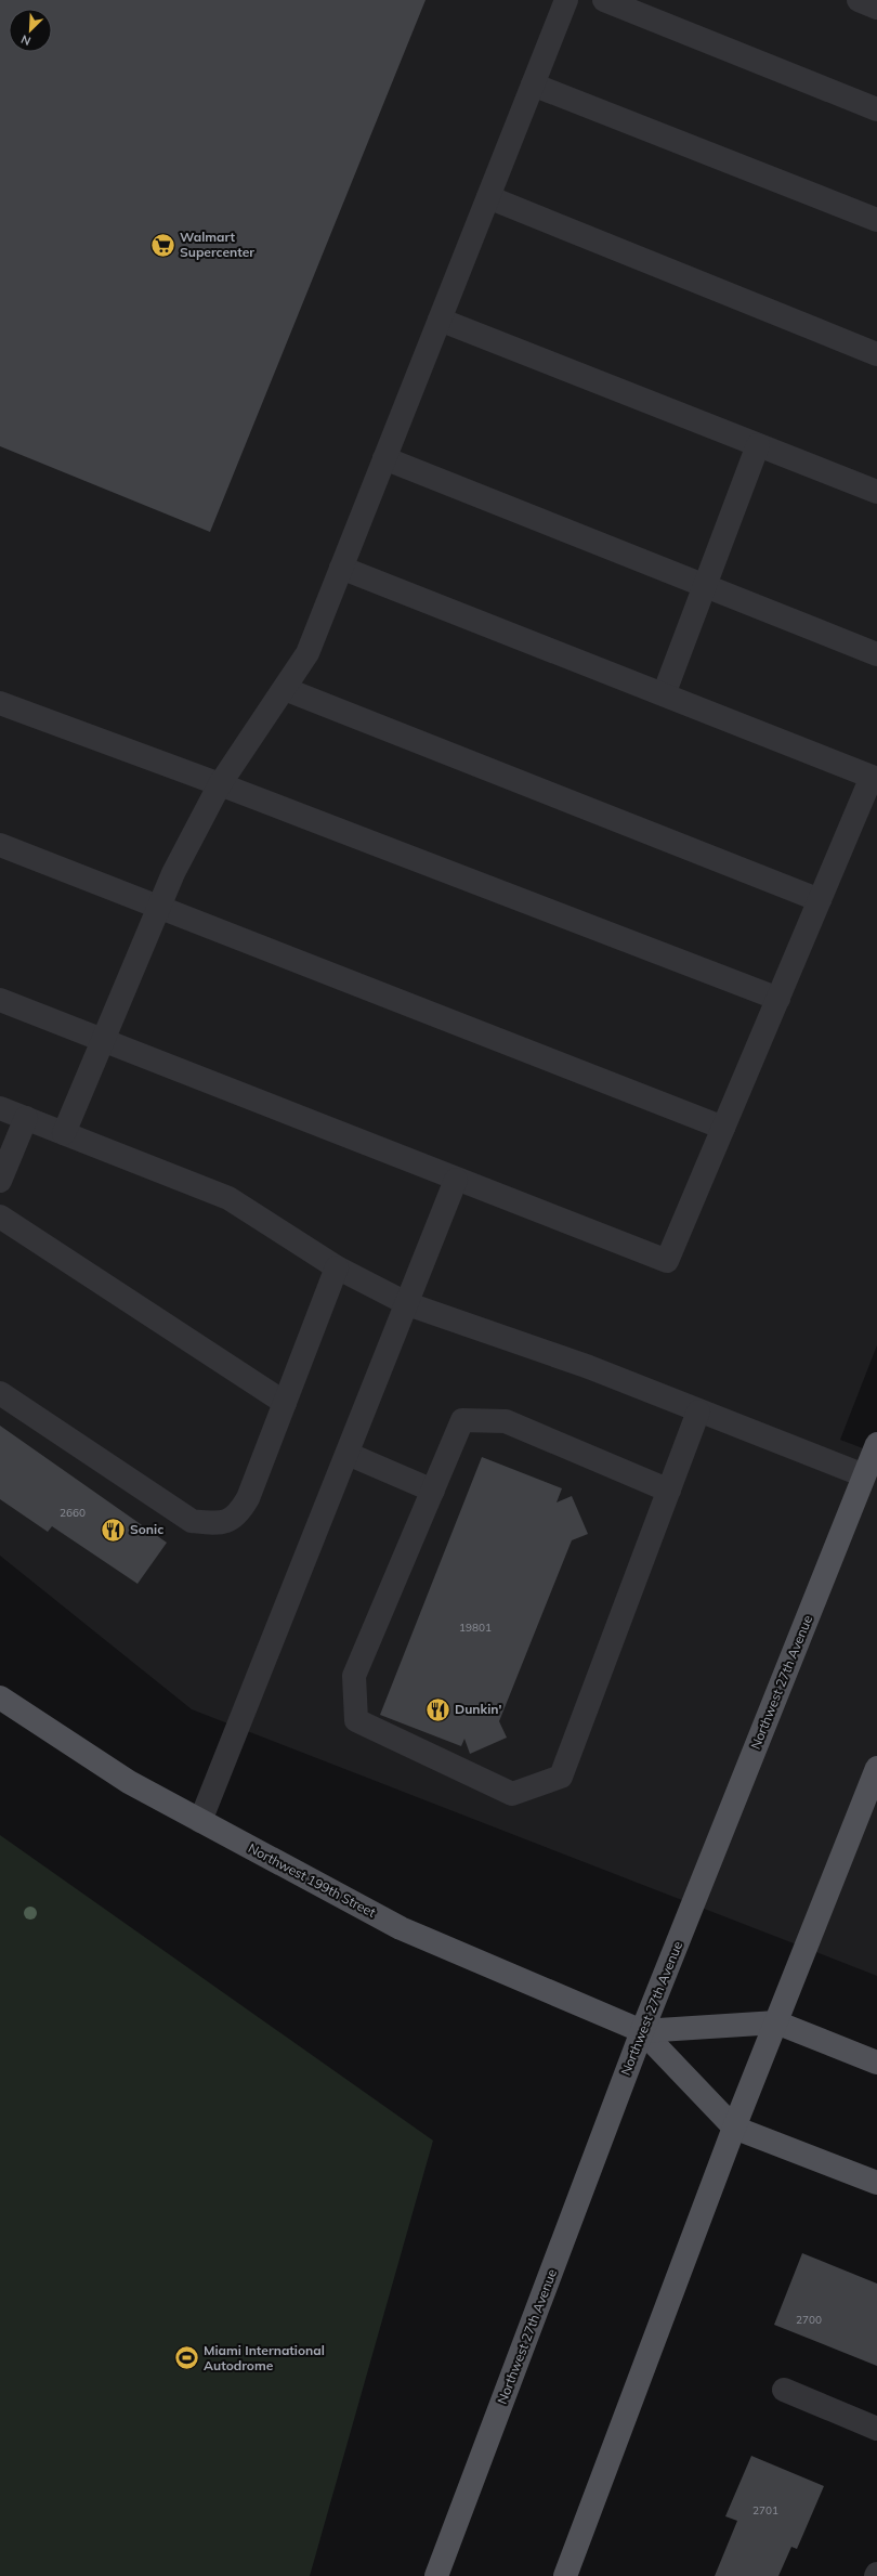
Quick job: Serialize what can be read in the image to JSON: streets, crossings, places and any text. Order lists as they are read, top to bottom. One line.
{"streets":{"main road":["Northwest 27th Avenue","Northwest 199th Street"]},"crossings":[["Northwest 27th Avenue","Northwest 199th Street"]],"places":{"supermarket":["Walmart Supercenter"],"restaurant":["Sonic","Dunkin'"],"sports":["Miami International Autodrome"]},"house_numbers":["2660","19801","2700","2701"],"north":"bottom left"}
